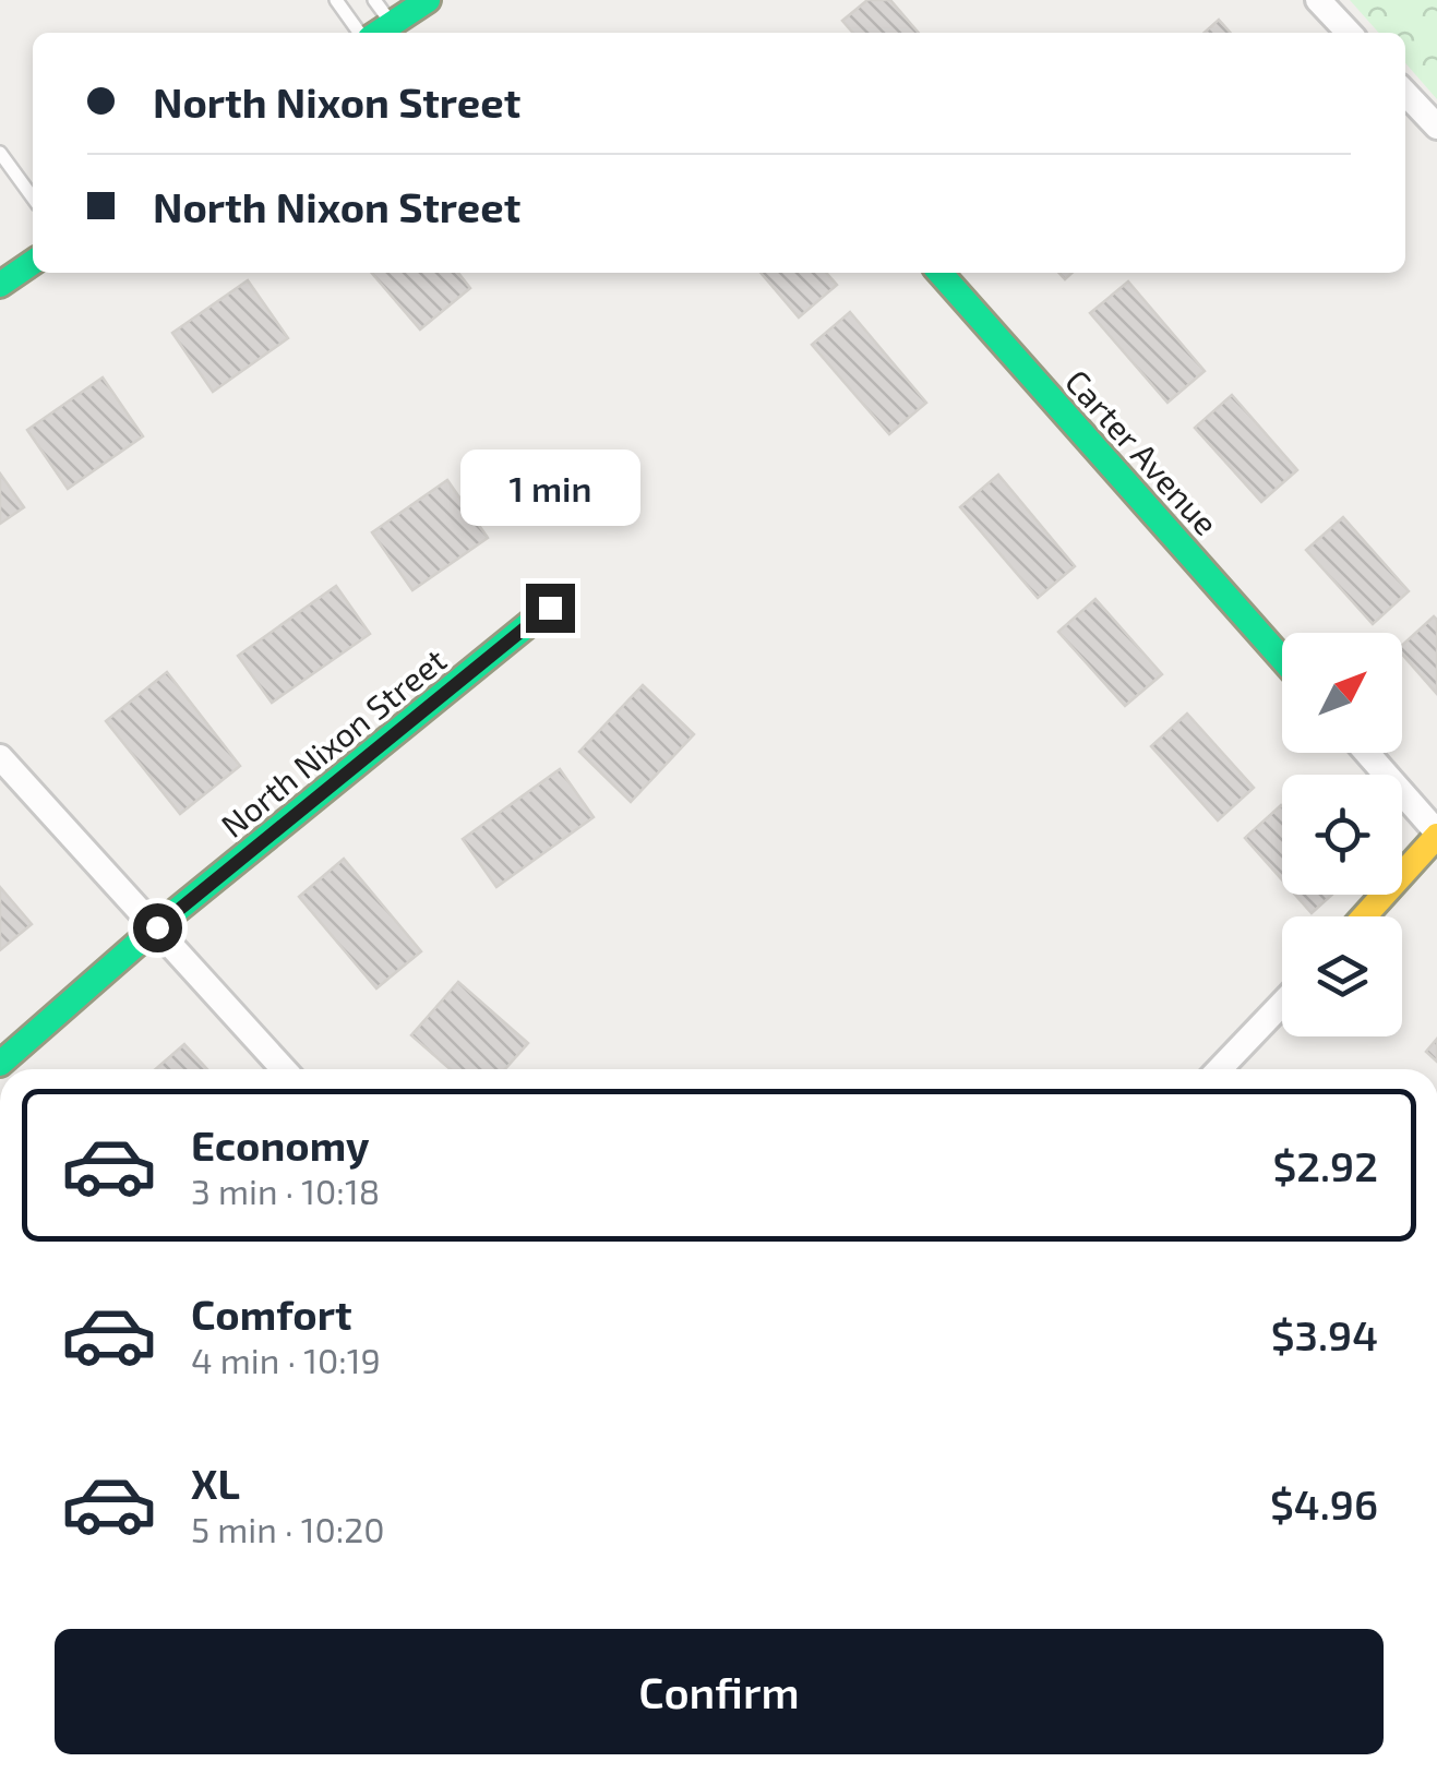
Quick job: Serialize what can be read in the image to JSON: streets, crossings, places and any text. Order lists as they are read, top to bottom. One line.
{"streets":{"street":["Carter Avenue","North Nixon Street"]},"north":"top right","page":{"banner":["North Nixon Street","North Nixon Street"],"bubble":"1 min","list":[{"name":"Economy","note":"3 min · 10:18","value":"$2.92"},{"name":"Comfort","note":"4 min · 10:19","value":"$3.94"},{"name":"XL","note":"5 min · 10:20","value":"$4.96"}],"buttons":"Confirm"}}
